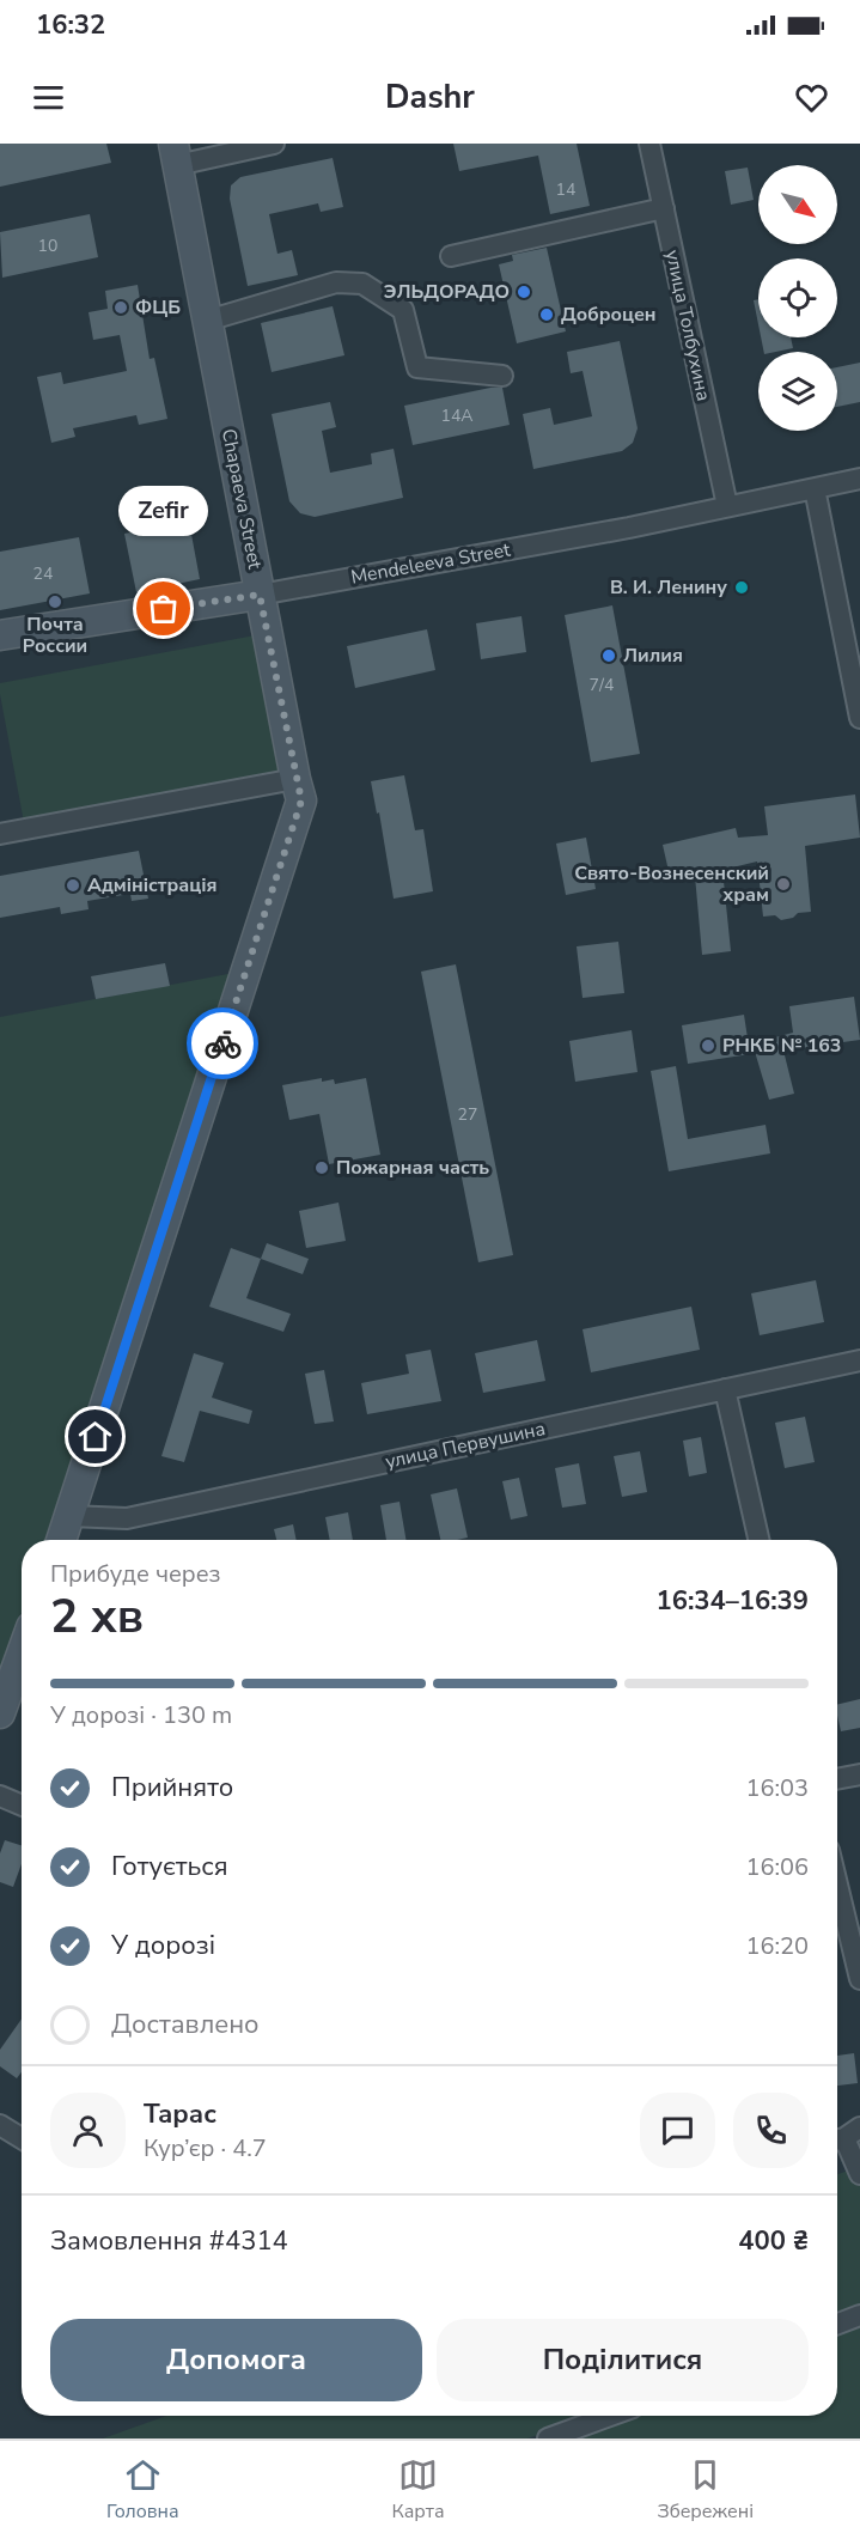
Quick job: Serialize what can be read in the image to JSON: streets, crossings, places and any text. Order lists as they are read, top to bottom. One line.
{"streets":{"main road":["Chapaeva Street","Mendeleeva Street"],"street":["улица Толбухина","улица Первушина"]},"crossings":[["улица Толбухина","Mendeleeva Street"],["Chapaeva Street","Mendeleeva Street"],["Chapaeva Street","улица Первушина"]],"places":["ЭЛЬДОРАДО","ФЦБ","Доброцен","В. И. Ленину","Почта России","Zefir","Лилия","Свято-Вознесенский храм","Адміністрація","РНКБ № 163","Пожарная часть"],"house_numbers":["14","10","14А","24","7/4","27"],"north":"bottom right","page":{"status":"16:32","header":"Dashr","bubble":"Zefir","heading":["2 хв","Прибуде через","16:34–16:39"],"panel":["Тарас","Кур’єр · 4.7","Замовлення #4314","400 ₴"],"bar":"У дорозі · 130 m","list":[["Прийнято","16:03"],["Готується","16:06"],["У дорозі","16:20"],"Доставлено"],"buttons":["Допомога","Поділитися"],"tabs":["Головна","Карта","Збережені"]}}
